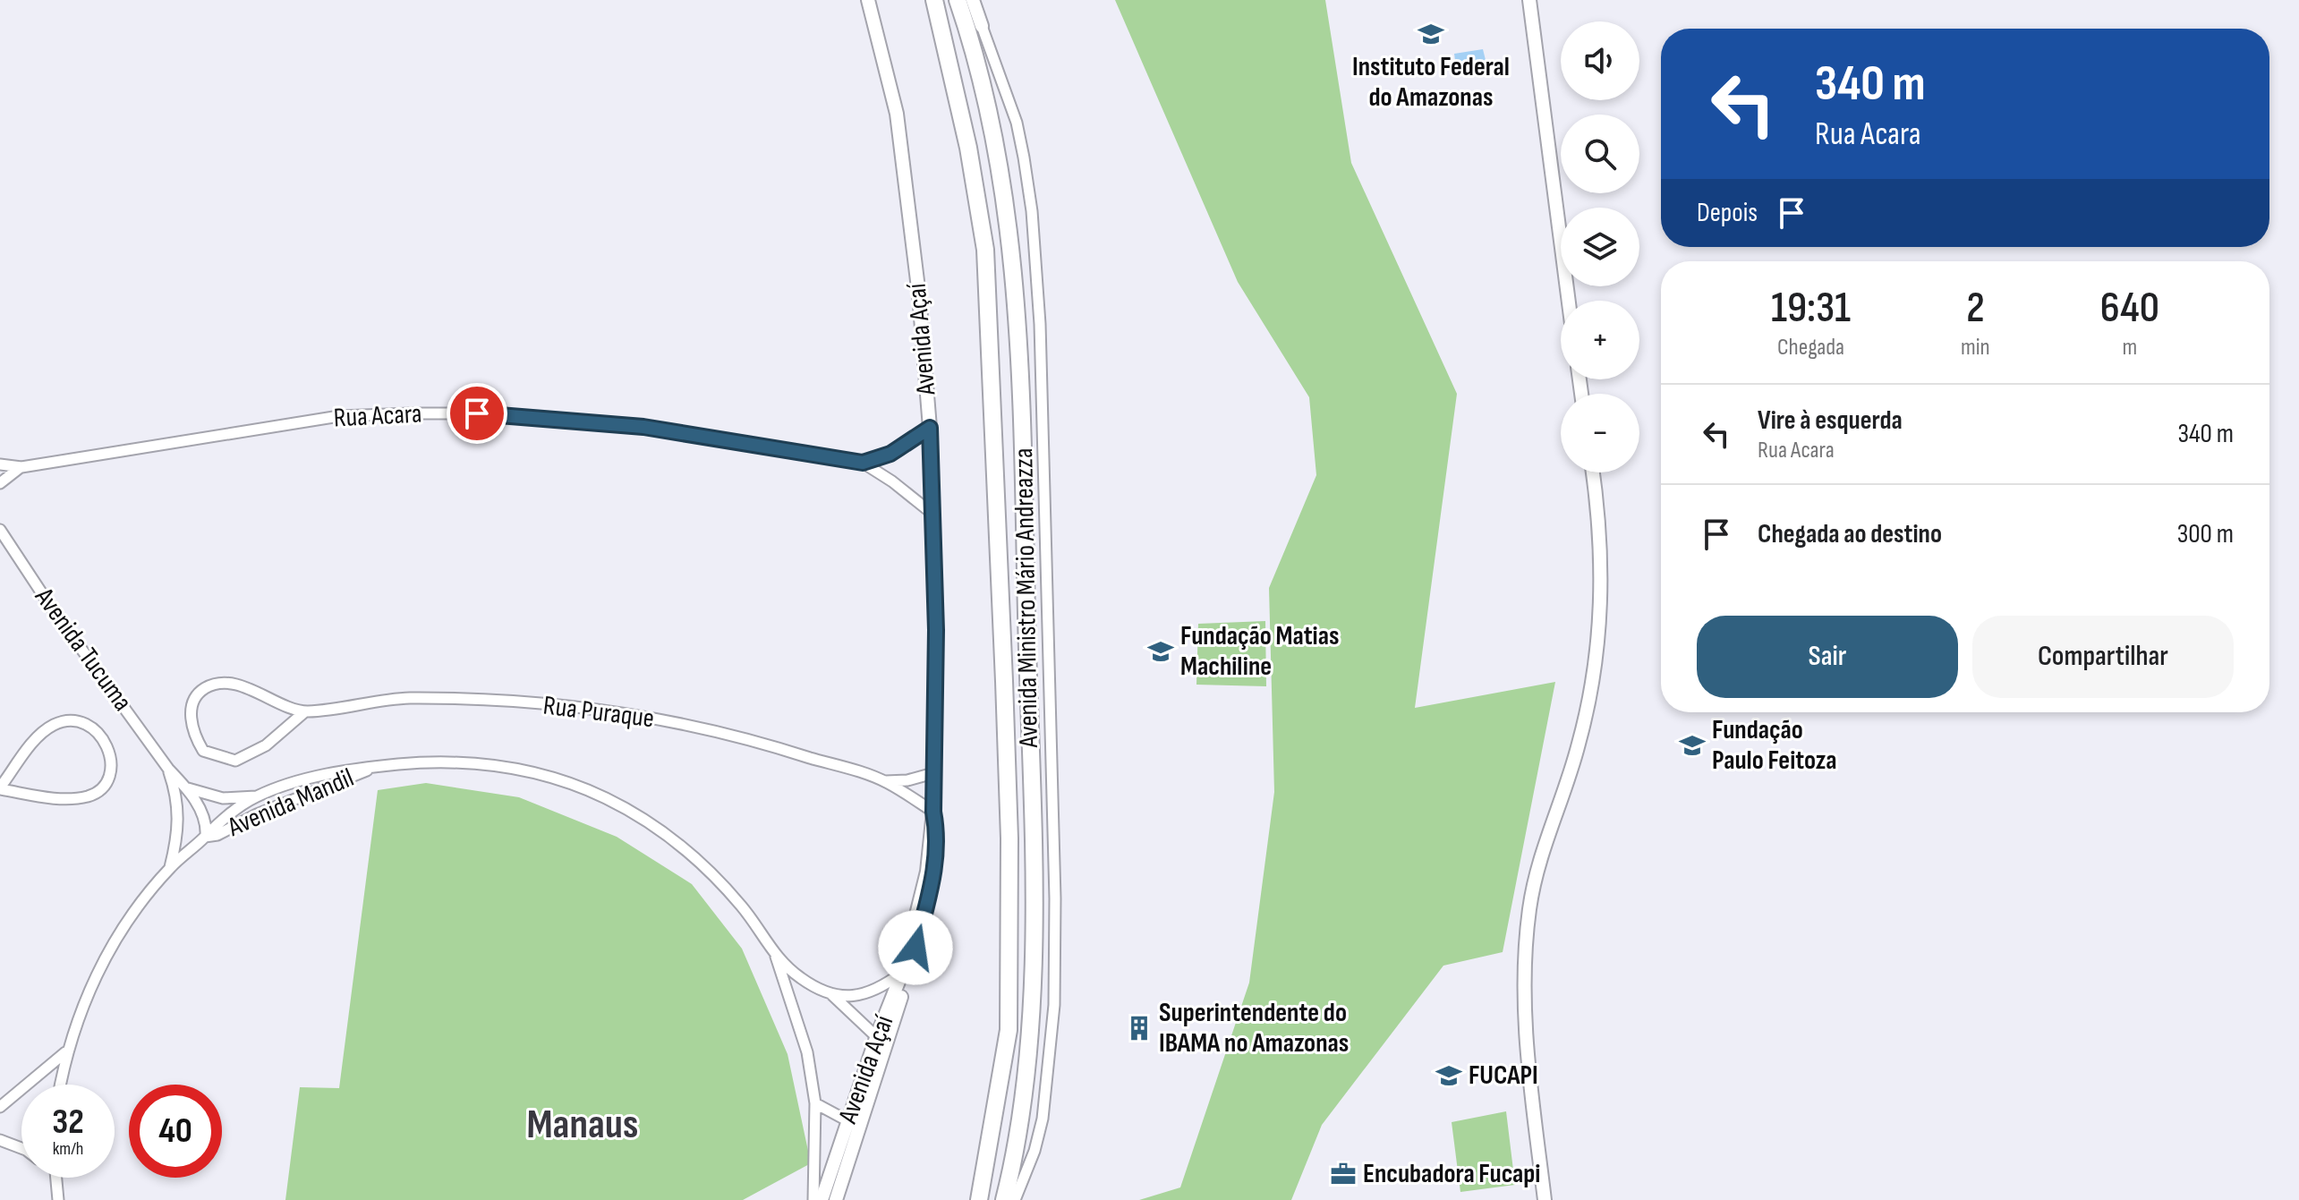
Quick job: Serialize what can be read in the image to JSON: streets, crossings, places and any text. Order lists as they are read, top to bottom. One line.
{"streets":{"main road":["Avenida Ministro Mário Andreazza"],"street":["Avenida Açaí","Rua Acara","Avenida Tucuma","Rua Puraque","Avenida Mandil"]},"crossings":[["Avenida Açaí","Rua Acara"],["Avenida Açaí","Rua Puraque"],["Avenida Açaí","Avenida Mandil"],["Avenida Tucuma","Avenida Mandil"]],"districts":["Manaus"],"places":{"school or university":["Instituto Federal do Amazonas","Fundação Matias Machiline","Fundação Paulo Feitoza","FUCAPI"],"building":["Superintendente do IBAMA no Amazonas"],"office":["Encubadora Fucapi"]},"page":{"map_buttons":["+","−"],"turn":["340 m","Rua Acara"],"then":"Depois","eta":["19:31","Chegada","2","min","640","m"],"list":[{"name":"Vire à esquerda","note":"Rua Acara","value":"340 m"},{"name":"Chegada ao destino","value":"300 m"}],"buttons":["Sair","Compartilhar"],"speed":"32 km/h","limit":"40"}}
